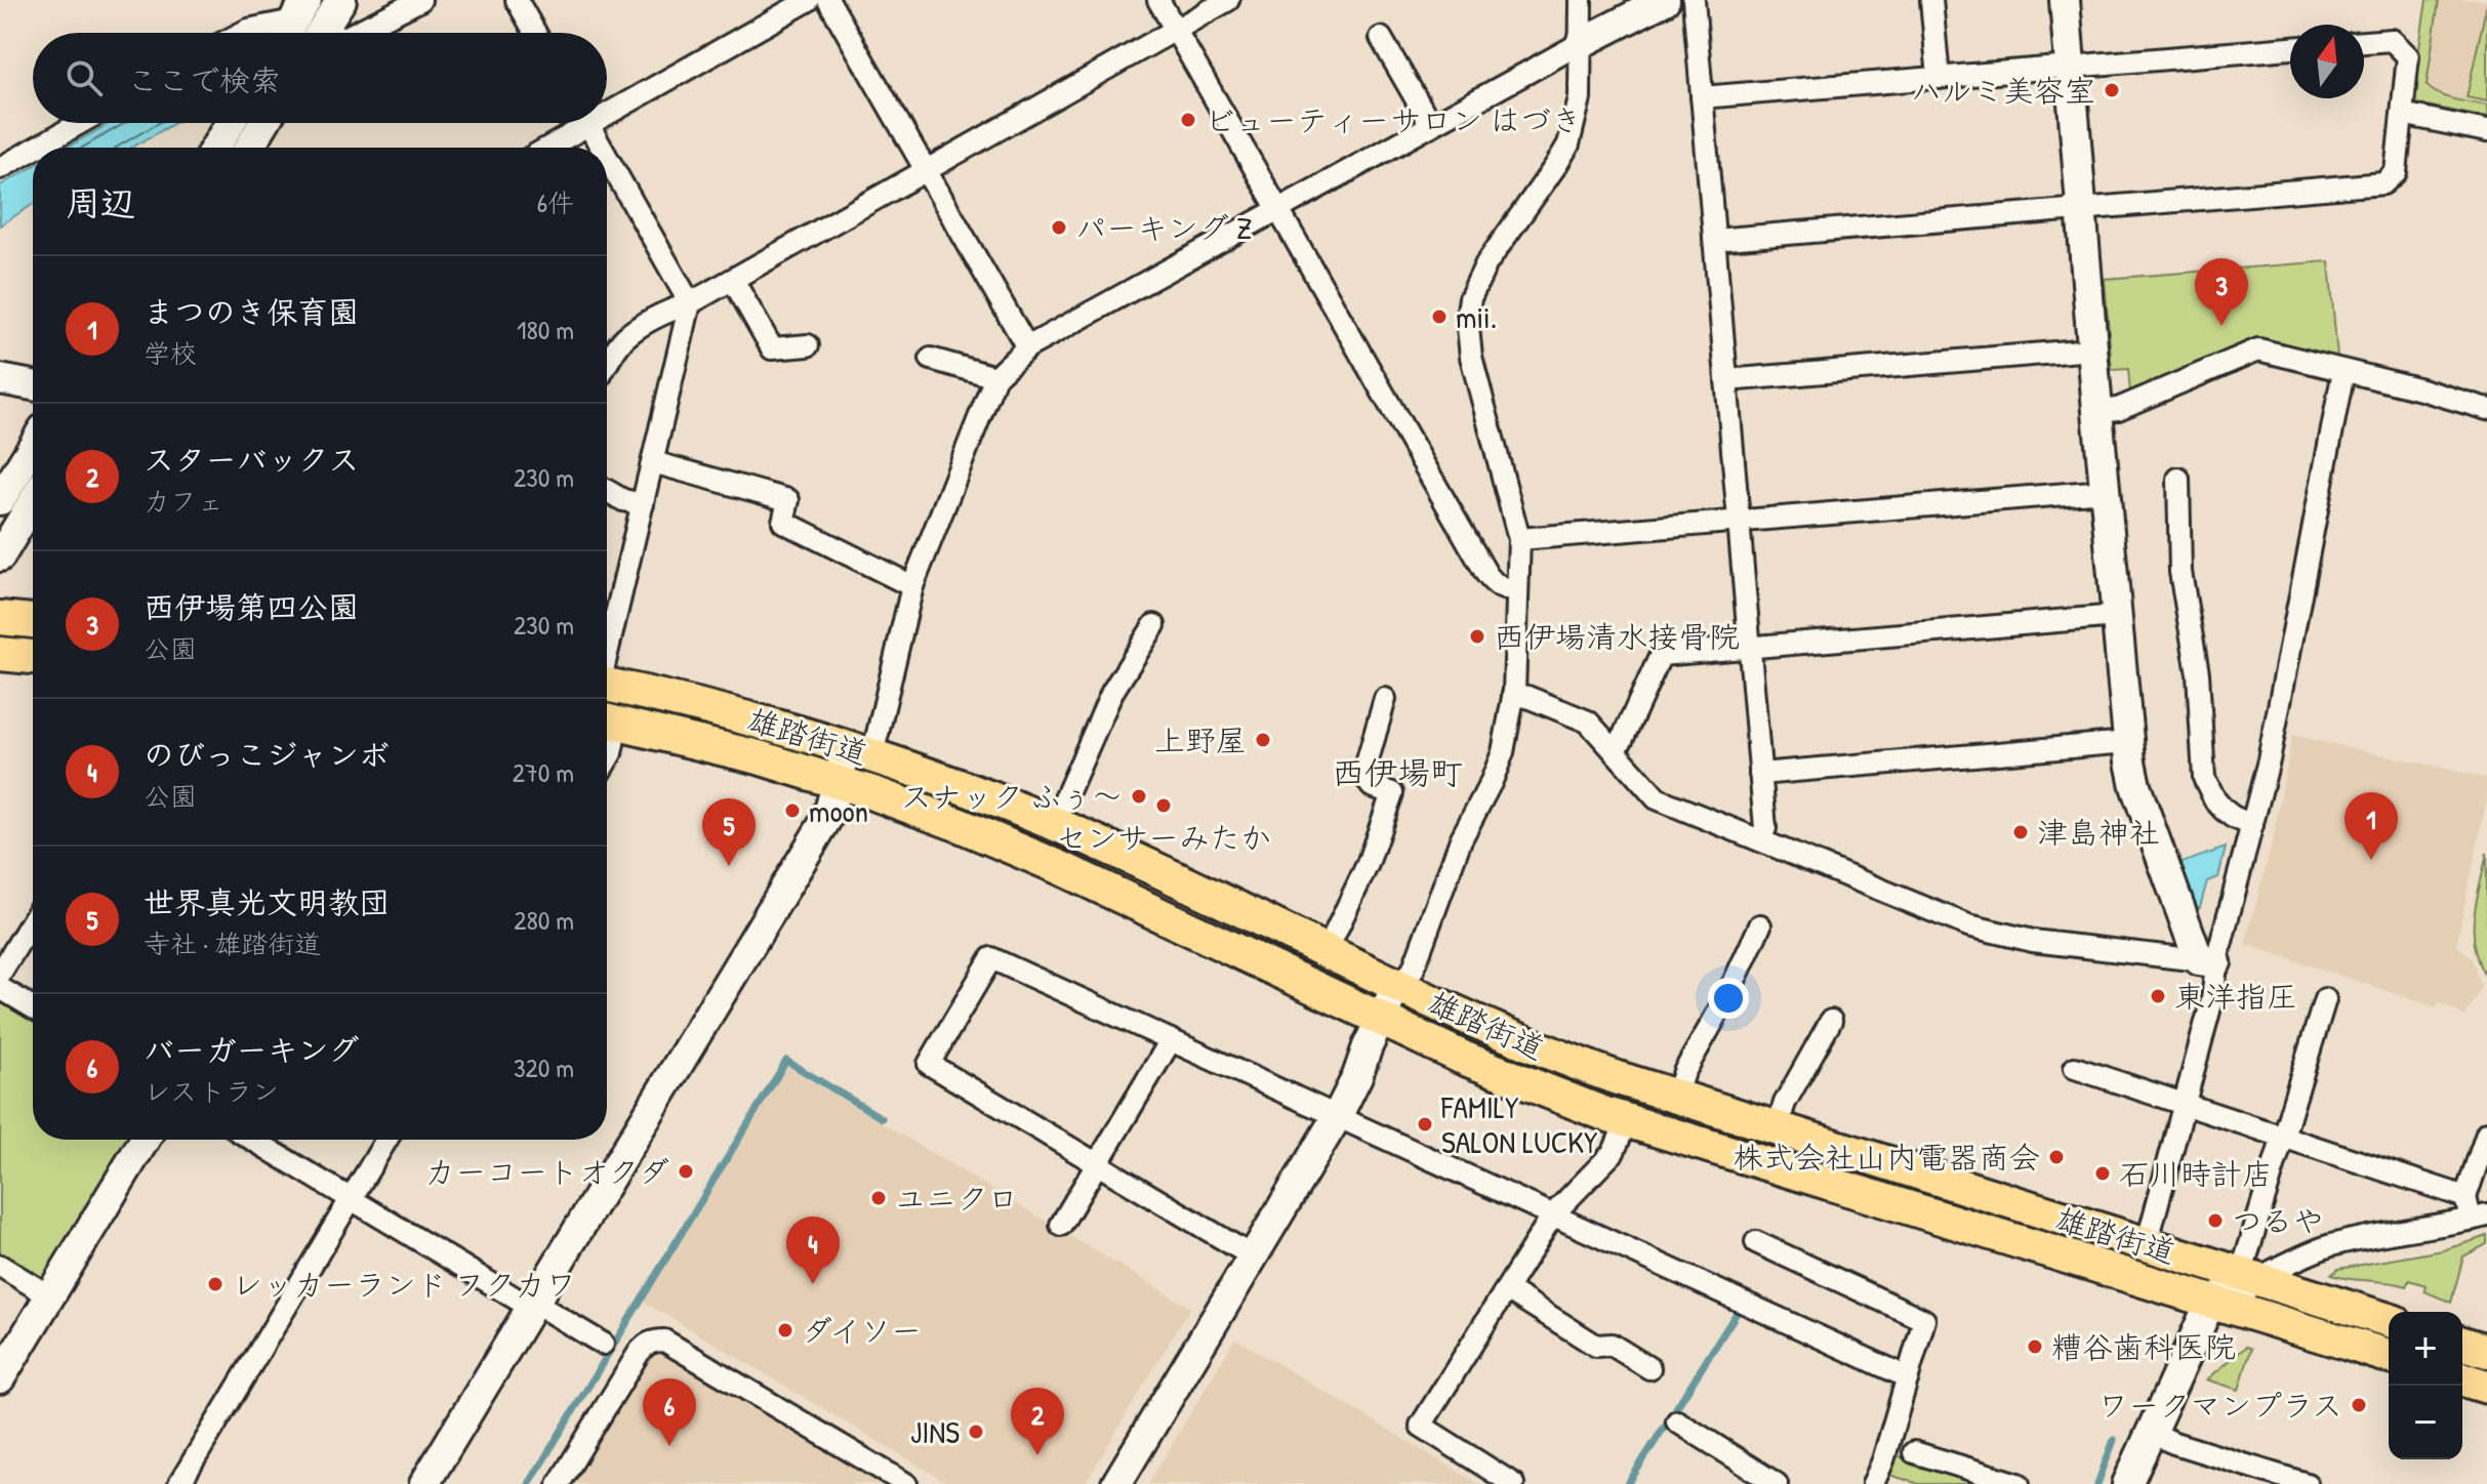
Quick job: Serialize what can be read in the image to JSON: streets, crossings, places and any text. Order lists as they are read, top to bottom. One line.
{"streets":{"main road":["雄踏街道"]},"districts":["西伊場町"],"places":["ハルミ美容室","ビューティーサロン はづき","パーキング Z","mii.","西伊場清水接骨院","上野屋","スナック ふぅ～","センサーみたか","moon","津島神社","東洋指圧","FAMILY SALON LUCKY","株式会社山内電器商会","カーコートオクダ","石川時計店","ユニクロ","つるや","レッカーランド フクカワ","ダイソー","糟谷歯科医院","ワークマンプラス","JINS"],"north":"top","page":{"search":"ここで検索","heading":["周辺","6件"],"list":[{"mark":"1","name":"まつのき保育園","note":"学校","value":"180 m"},{"mark":"2","name":"スターバックス","note":"カフェ","value":"230 m"},{"mark":"3","name":"西伊場第四公園","note":"公園","value":"230 m"},{"mark":"4","name":"のびっこジャンボ","note":"公園","value":"270 m"},{"mark":"5","name":"世界真光文明教団","note":"寺社 · 雄踏街道","value":"280 m"},{"mark":"6","name":"バーガーキング","note":"レストラン","value":"320 m"}],"pins":["3","1","5","4","6","2"],"map_buttons":["+","−"]}}
